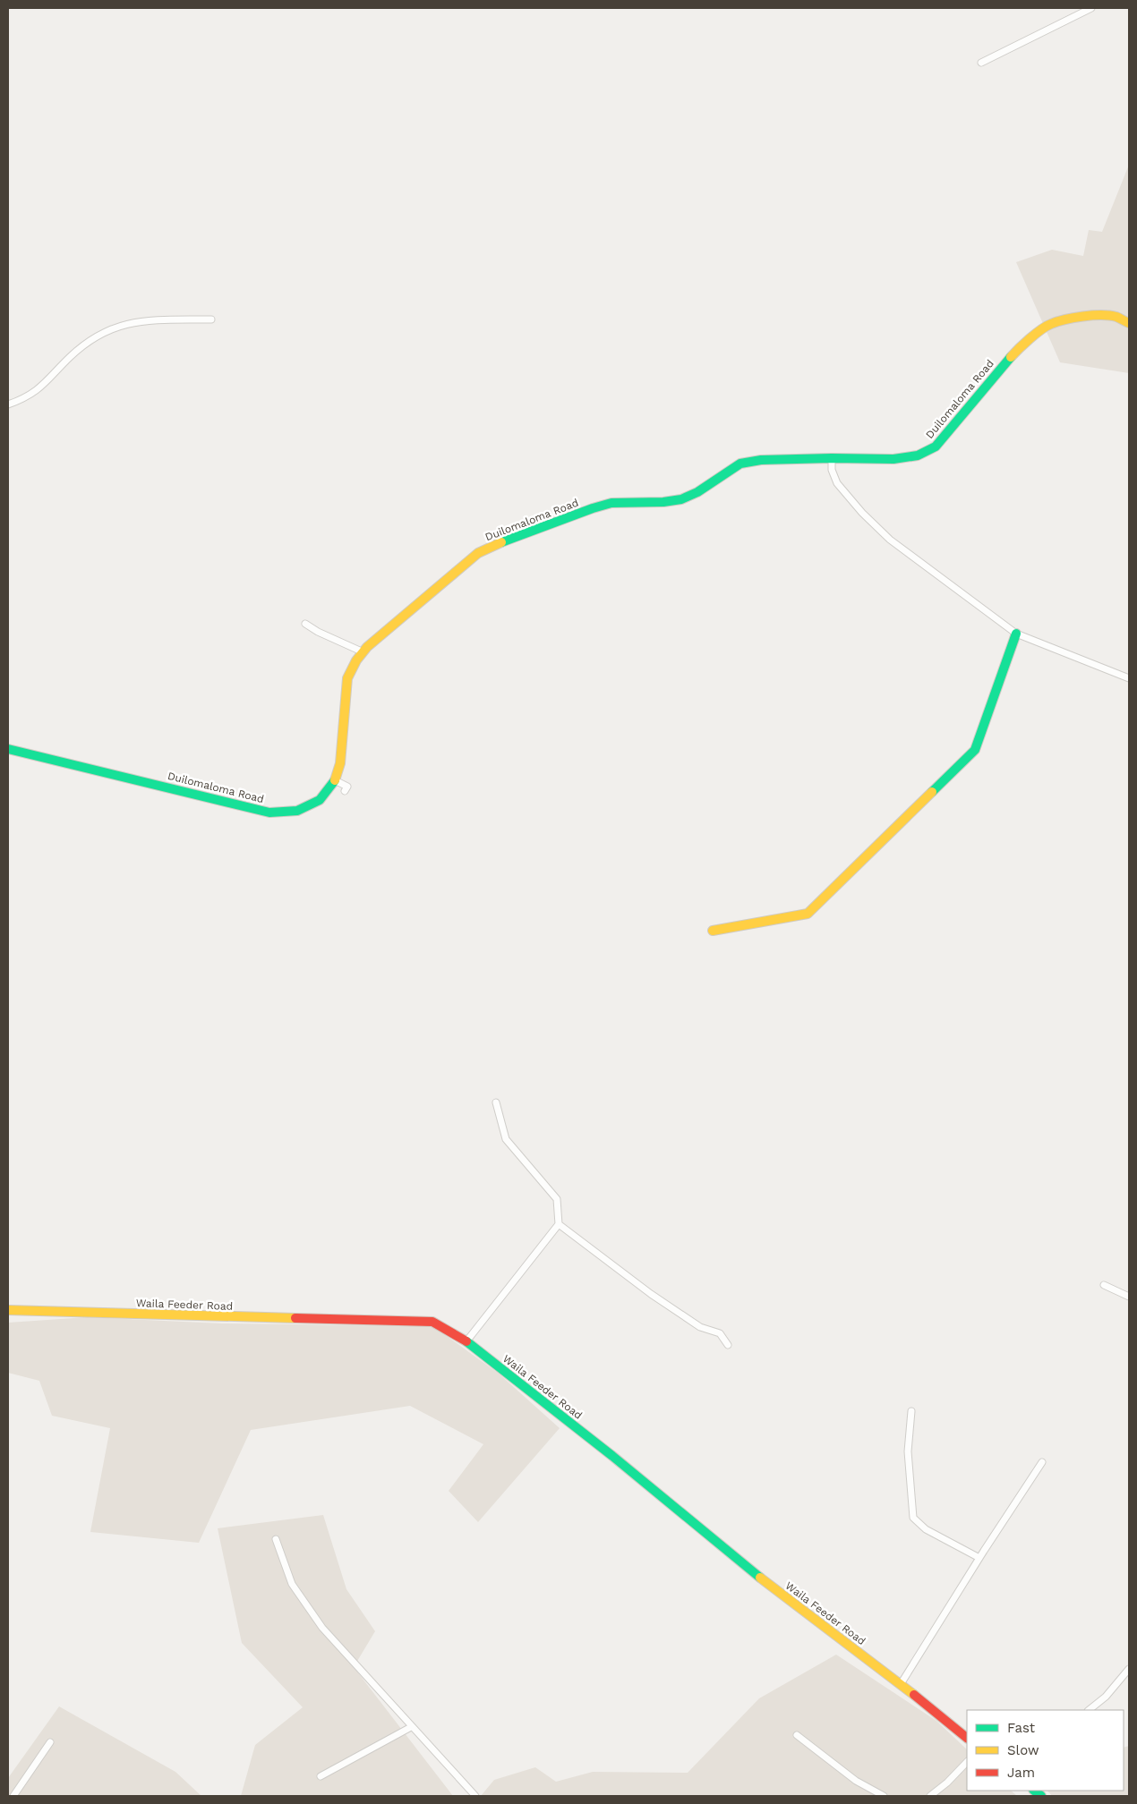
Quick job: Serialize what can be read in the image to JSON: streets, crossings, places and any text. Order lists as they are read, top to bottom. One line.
{"streets":{"street":["Duilomaloma Road","Waila Feeder Road"]},"legend":["Fast","Slow","Jam"]}
